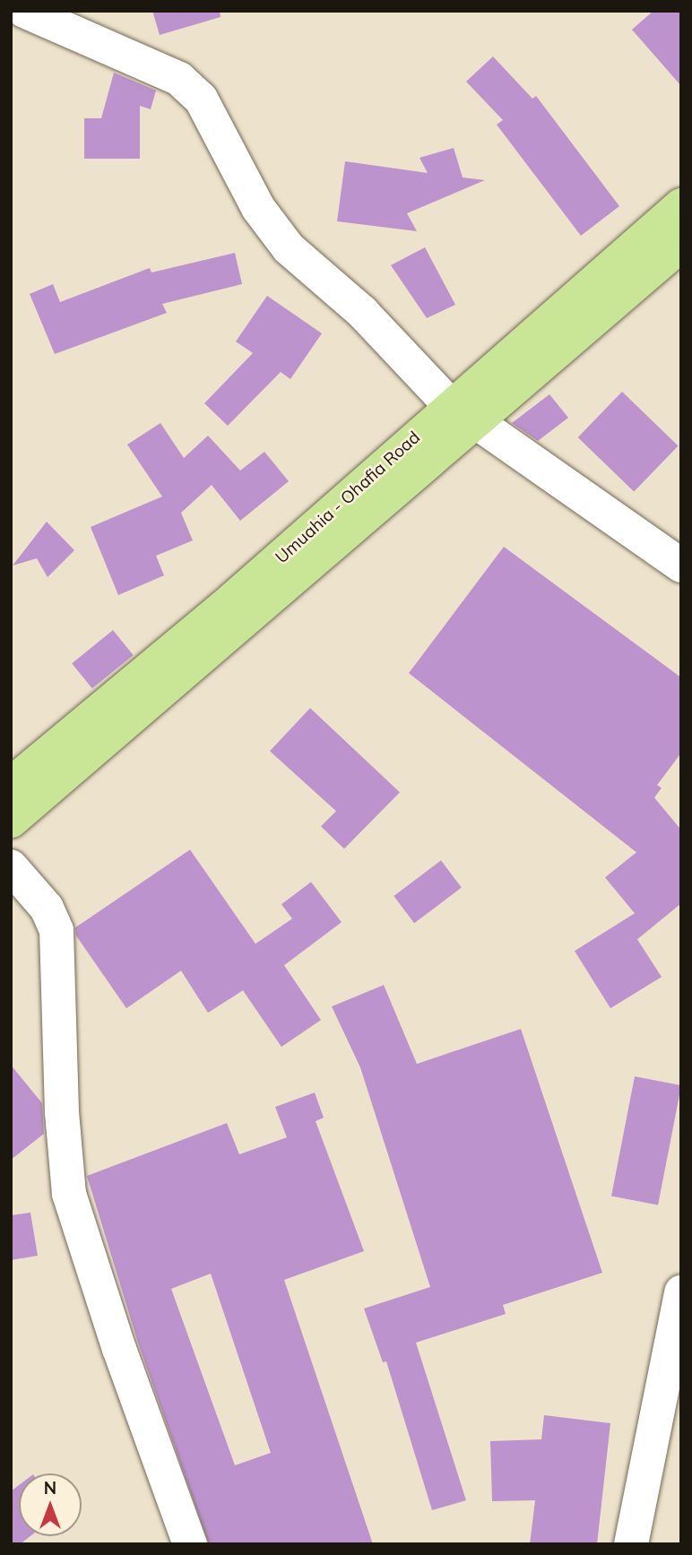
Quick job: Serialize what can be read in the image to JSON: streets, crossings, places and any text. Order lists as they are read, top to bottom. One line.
{"streets":{"main road":["Umuahia - Ohafia Road"]},"north":"top"}
